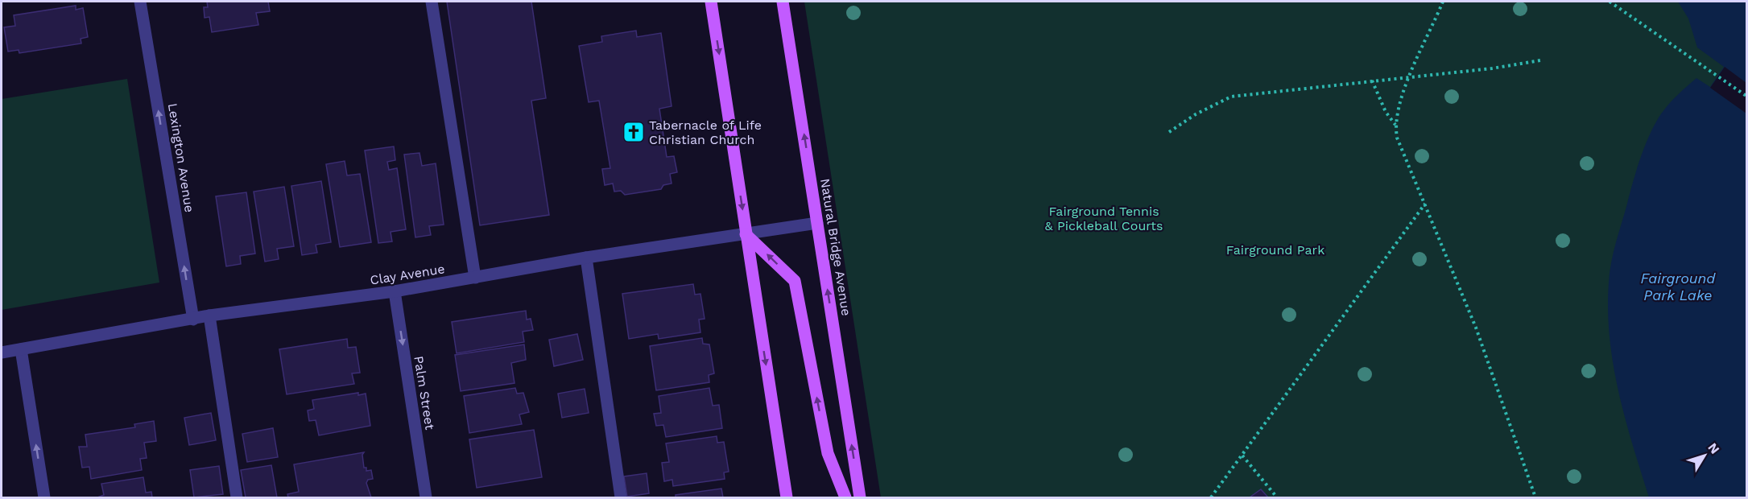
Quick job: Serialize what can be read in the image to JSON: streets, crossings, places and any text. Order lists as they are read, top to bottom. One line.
{"streets":{"main road":["Natural Bridge Avenue"],"street":["Lexington Avenue","Clay Avenue","Palm Street"]},"crossings":[["Lexington Avenue","Clay Avenue"],["Natural Bridge Avenue","Clay Avenue"],["Clay Avenue","Palm Street"]],"one_way":["Lexington Avenue","Palm Street"],"water":["Fairground Park Lake"],"parks":["Fairground Tennis & Pickleball Courts","Fairground Park"],"places":{"church":["Tabernacle of Life Christian Church"]},"north":"top right"}
